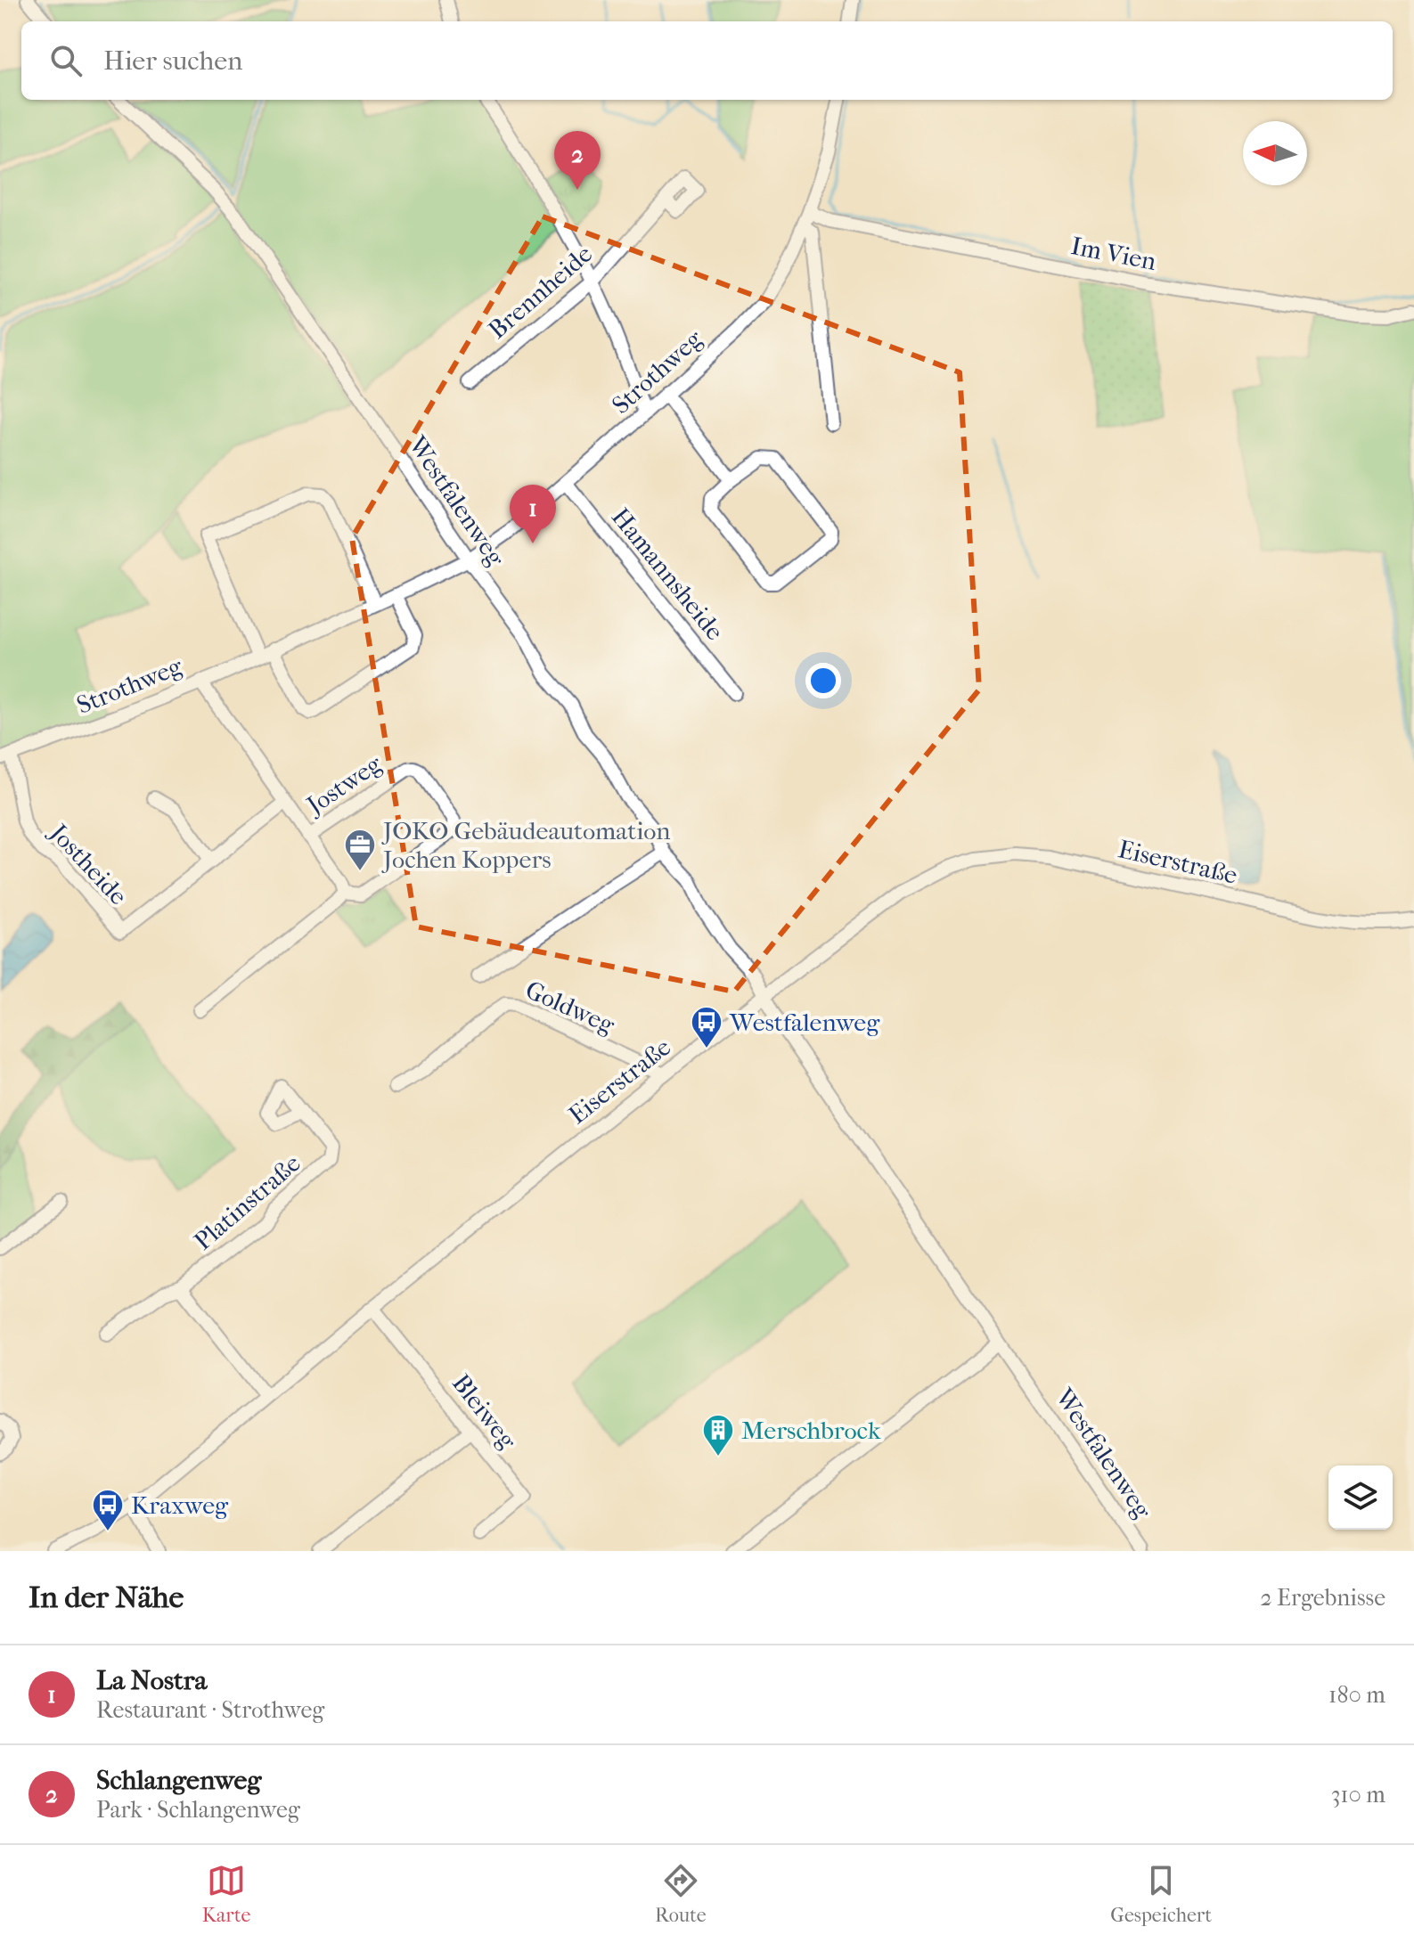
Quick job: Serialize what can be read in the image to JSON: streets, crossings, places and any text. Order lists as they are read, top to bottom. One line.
{"streets":{"street":["Im Vien","Brennheide","Strothweg","Westfalenweg","Hamannsheide","Jostweg","Eiserstraße","Jostheide","Goldweg","Platinstraße","Bleiweg"]},"crossings":[["Im Vien","Strothweg"],["Strothweg","Westfalenweg"],["Strothweg","Hamannsheide"],["Strothweg","Jostweg"],["Strothweg","Jostheide"],["Westfalenweg","Eiserstraße"],["Jostweg","Jostheide"],["Eiserstraße","Goldweg"],["Eiserstraße","Bleiweg"]],"places":{"office":["JOKO Gebäudeautomation Jochen Koppers"],"bus stop":["Westfalenweg","Kraxweg"],"building":["Merschbrock"]},"north":"left","page":{"search":"Hier suchen","pins":["2","1"],"heading":["In der Nähe","2 Ergebnisse"],"list":[{"mark":"1","name":"La Nostra","note":"Restaurant · Strothweg","value":"180 m"},{"mark":"2","name":"Schlangenweg","note":"Park · Schlangenweg","value":"310 m"}],"nav":["Karte","Route","Gespeichert"]}}
